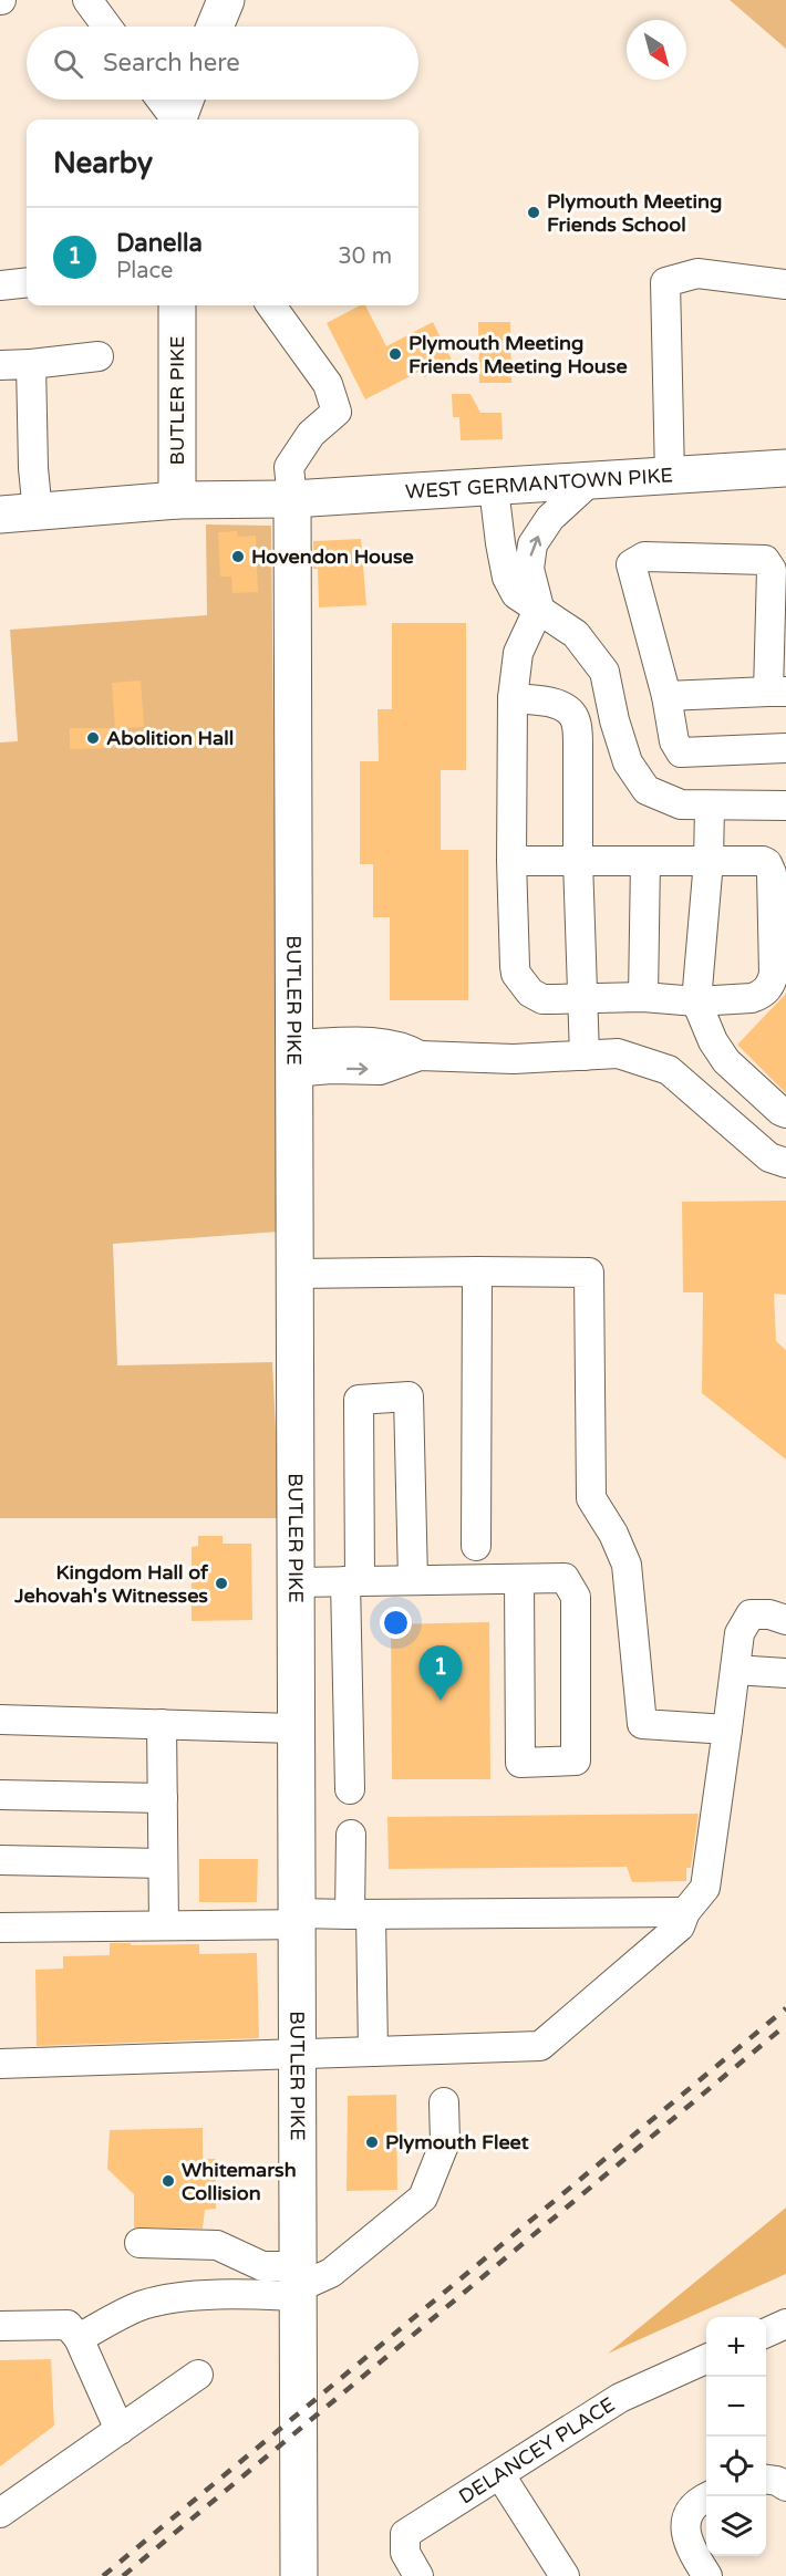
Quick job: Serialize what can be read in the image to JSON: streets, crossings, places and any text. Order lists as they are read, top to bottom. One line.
{"streets":{"main road":["BUTLER PIKE","WEST GERMANTOWN PIKE"],"street":["DELANCEY PLACE"]},"crossings":[["BUTLER PIKE","WEST GERMANTOWN PIKE"]],"places":["Plymouth Meeting Friends School","Plymouth Meeting Friends Meeting House","Hovendon House","Abolition Hall","Kingdom Hall of Jehovah's Witnesses","Plymouth Fleet","Whitemarsh Collision"],"north":"bottom right","page":{"search":"Search here","heading":"Nearby","list":[{"mark":"1","name":"Danella","note":"Place","value":"30 m"}],"pins":"1","map_buttons":["+","−"]}}
